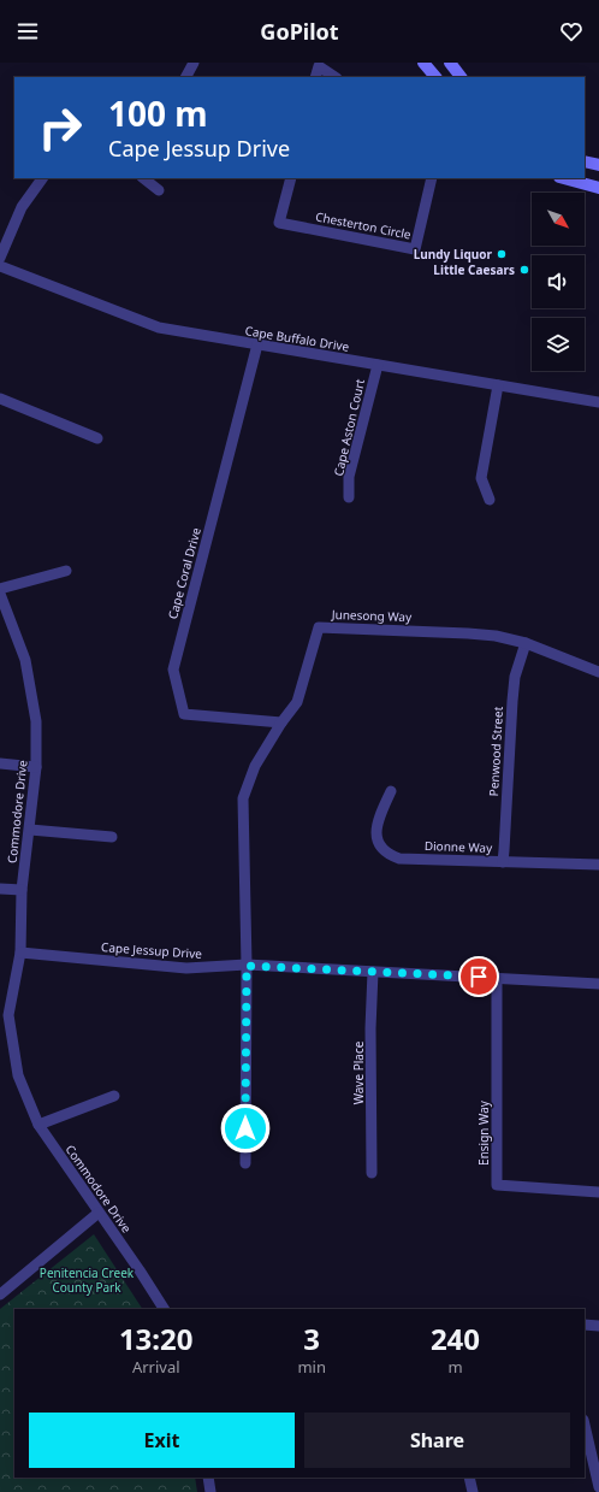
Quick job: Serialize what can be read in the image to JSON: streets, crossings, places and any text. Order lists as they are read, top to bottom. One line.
{"streets":{"street":["Chesterton Circle","Cape Buffalo Drive","Cape Aston Court","Cape Coral Drive","Junesong Way","Penwood Street","Commodore Drive","Dionne Way","Cape Jessup Drive","Wave Place","Ensign Way"]},"crossings":[["Cape Buffalo Drive","Cape Aston Court"],["Cape Buffalo Drive","Cape Coral Drive"],["Cape Coral Drive","Junesong Way"],["Junesong Way","Penwood Street"],["Junesong Way","Cape Jessup Drive"],["Penwood Street","Dionne Way"],["Commodore Drive","Cape Jessup Drive"],["Cape Jessup Drive","Wave Place"],["Cape Jessup Drive","Ensign Way"]],"parks":["Penitencia Creek County Park"],"places":["Lundy Liquor","Little Caesars"],"north":"bottom right","page":{"header":"GoPilot","turn":["100 m","Cape Jessup Drive"],"eta":["13:20","Arrival","3","min","240","m"],"buttons":["Exit","Share"]}}
